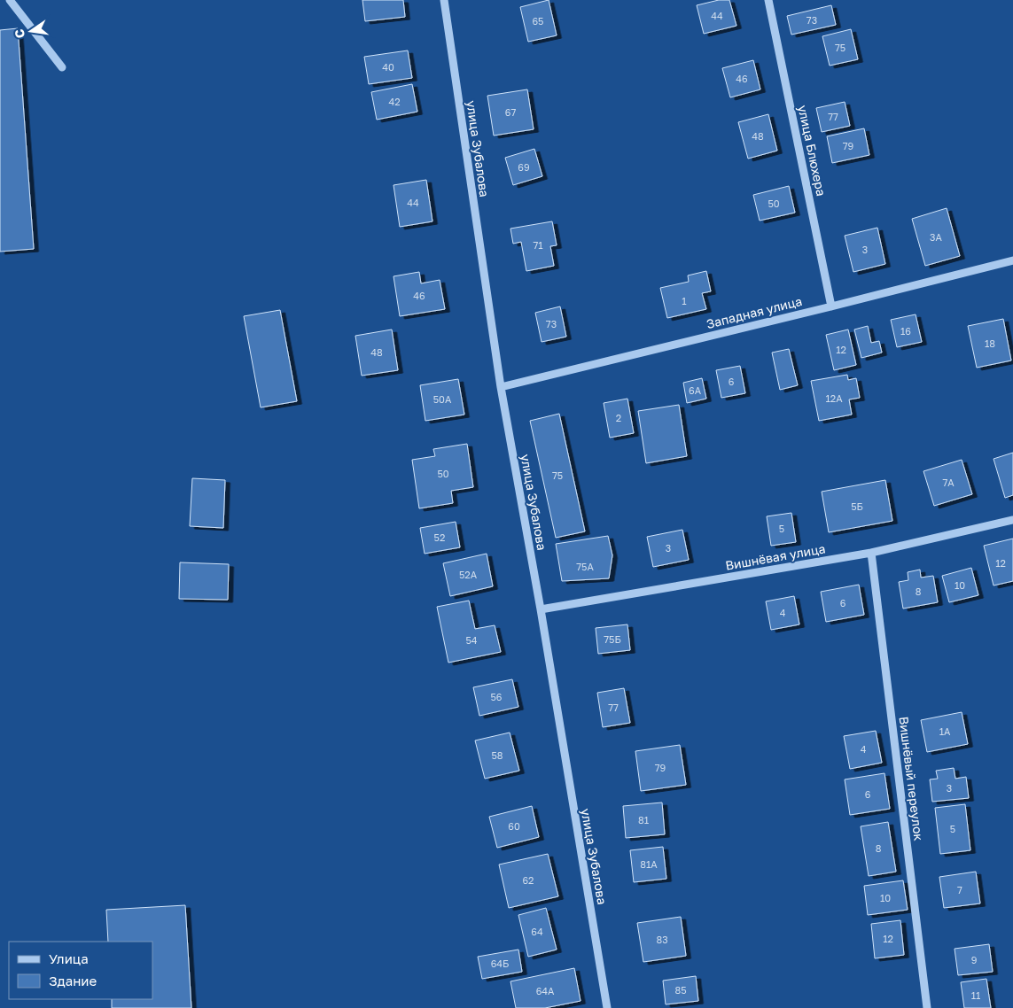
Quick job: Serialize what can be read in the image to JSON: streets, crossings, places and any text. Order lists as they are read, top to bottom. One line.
{"streets":{"street":["улица Зубалова","улица Блюхера","Западная улица","Вишнёвая улица","Вишнёвый переулок"]},"crossings":[["улица Зубалова","Западная улица"],["улица Зубалова","Вишнёвая улица"],["улица Блюхера","Западная улица"],["Вишнёвая улица","Вишнёвый переулок"]],"house_numbers":["44","73","65","75","40","46","42","67","77","48","79","69","44","50","3А","71","3","46","1","73","16","18","12","48","6","6А","12А","50А","2","50","75","7А","5Б","5","52","3","12","75А","52А","10","8","6","4","75Б","54","56","77","1А","4","58","79","3","6","81","60","5","8","81А","62","7","10","64","12","83","9","64Б","85","64А","11"],"legend":["Улица","Здание"],"north":"left"}
